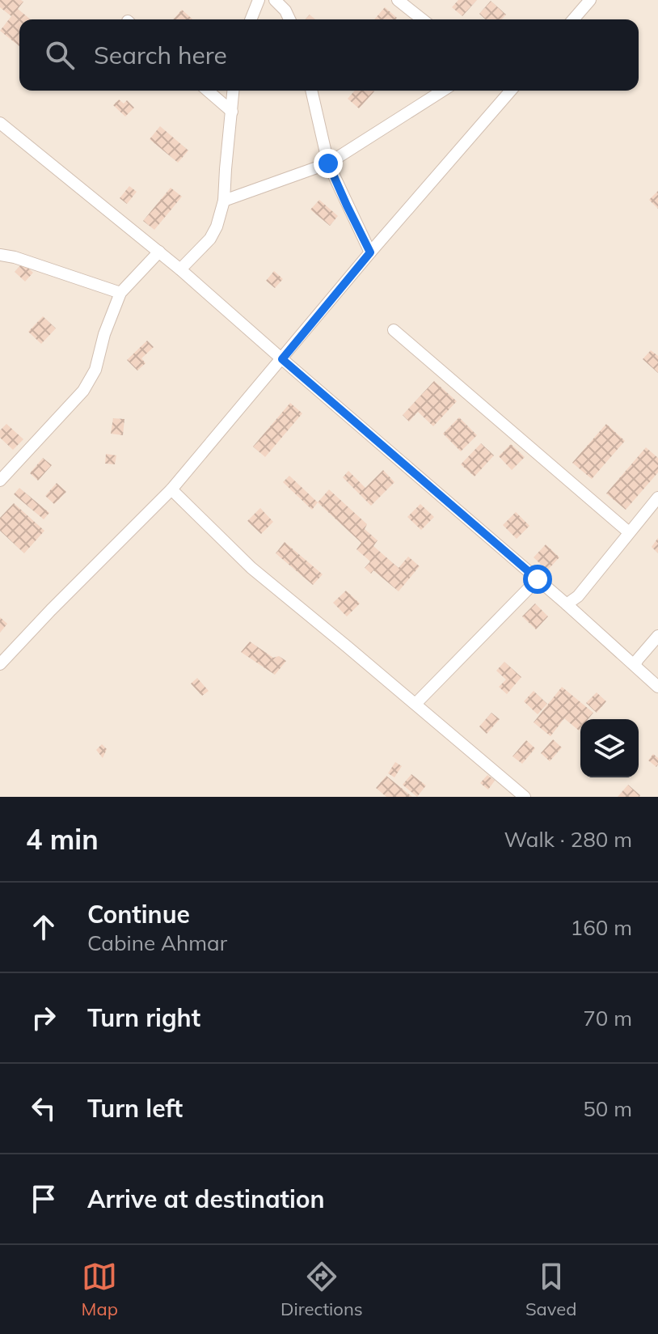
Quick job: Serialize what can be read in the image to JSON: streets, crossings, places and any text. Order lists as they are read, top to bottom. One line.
{"page":{"search":"Search here","heading":["4 min","Walk · 280 m"],"list":[["Continue","Cabine Ahmar","160 m"],["Turn right","70 m"],["Turn left","50 m"],"Arrive at destination"],"nav":["Map","Directions","Saved"]}}
